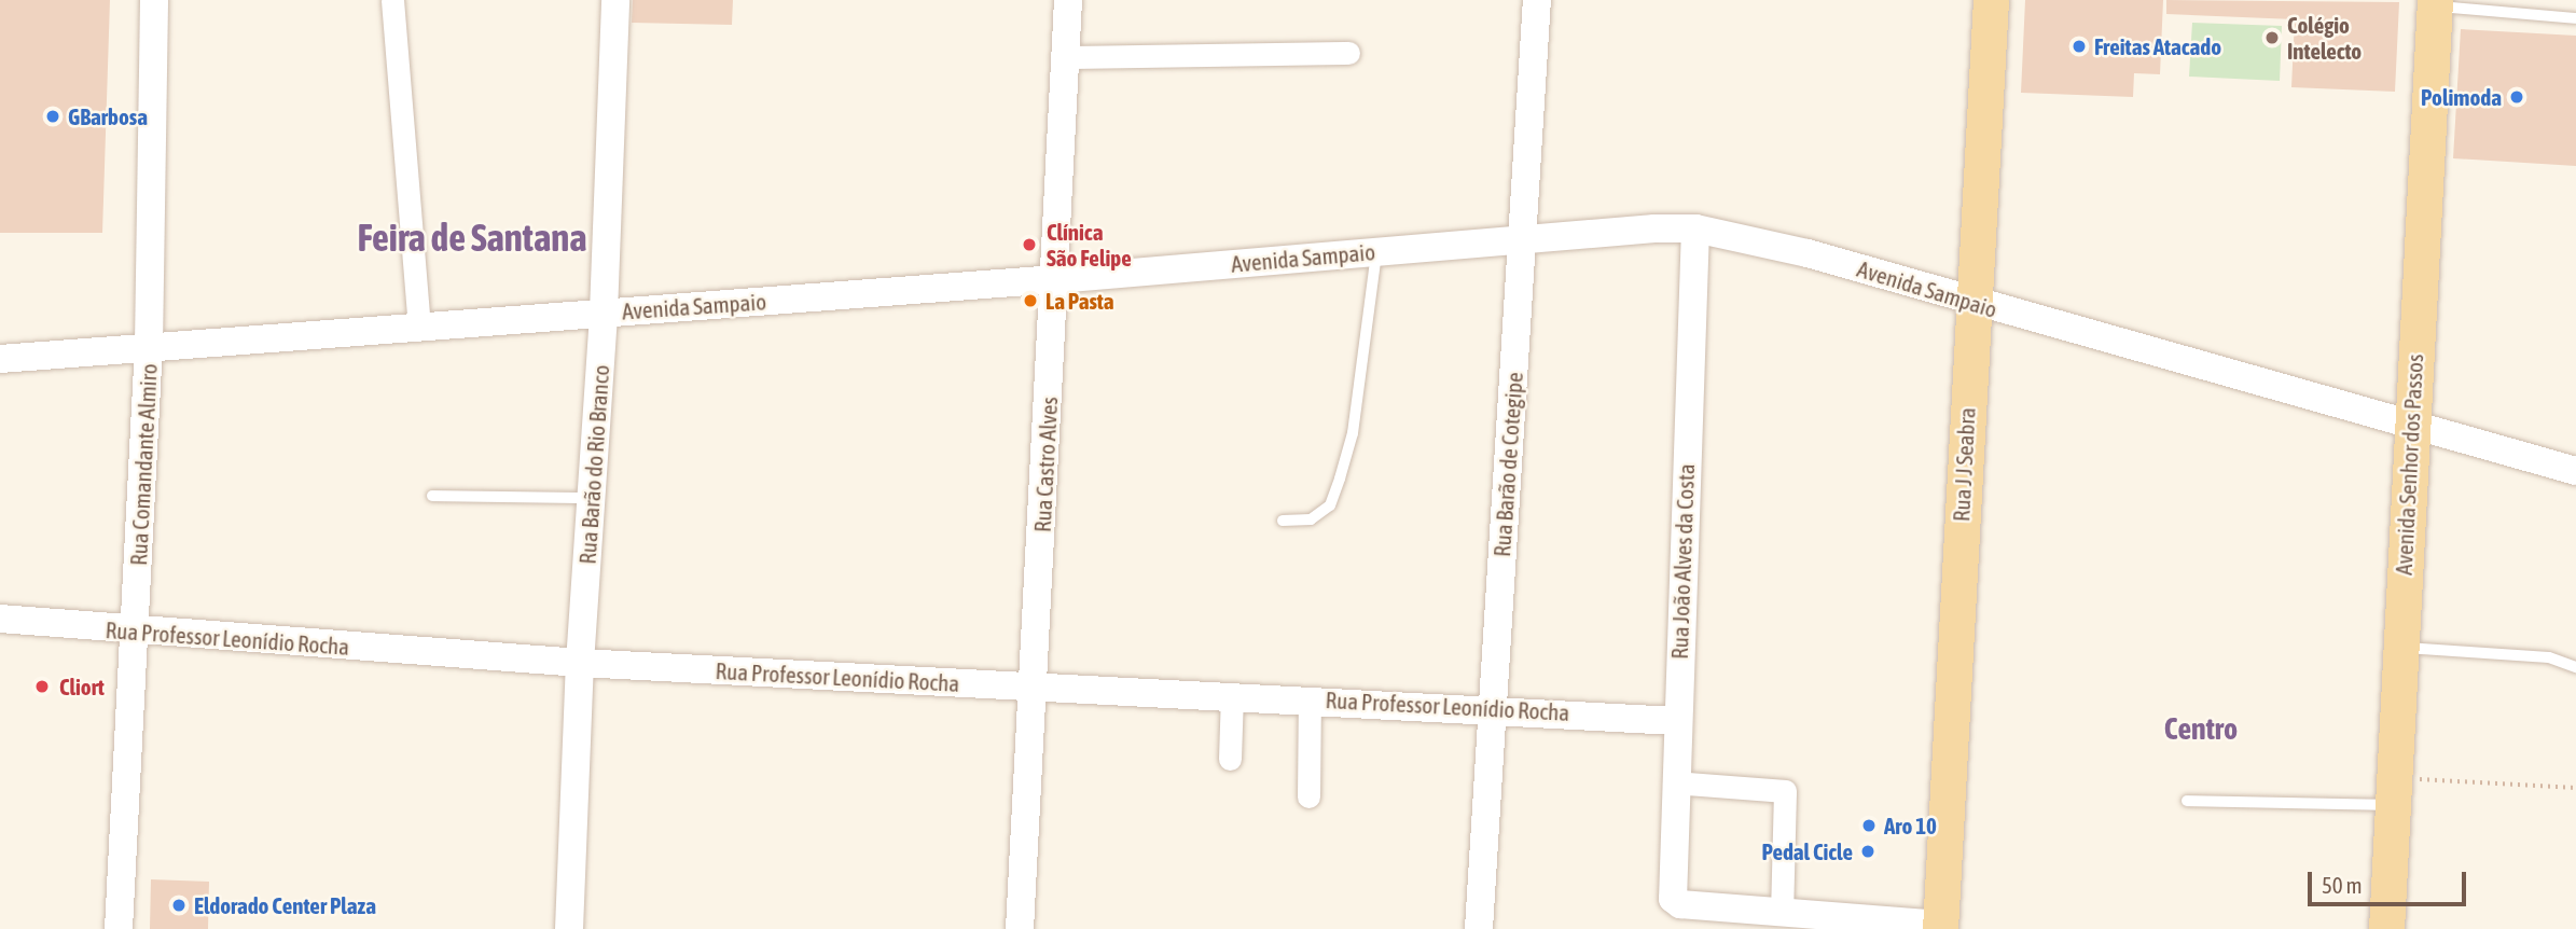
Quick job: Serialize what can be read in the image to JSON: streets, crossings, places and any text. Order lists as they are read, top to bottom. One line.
{"streets":{"main road":["Rua J J Seabra","Avenida Senhor dos Passos"],"street":["Avenida Sampaio","Rua Comandante Almiro","Rua Barão do Rio Branco","Rua Castro Alves","Rua Barão de Cotegipe","Rua João Alves da Costa","Rua Professor Leonídio Rocha"]},"crossings":[["Avenida Sampaio","Rua Comandante Almiro"],["Avenida Sampaio","Rua Barão do Rio Branco"],["Avenida Sampaio","Rua Castro Alves"],["Avenida Sampaio","Rua Barão de Cotegipe"],["Avenida Sampaio","Rua J J Seabra"],["Avenida Sampaio","Avenida Senhor dos Passos"],["Avenida Sampaio","Rua João Alves da Costa"],["Rua Comandante Almiro","Rua Professor Leonídio Rocha"],["Rua Barão do Rio Branco","Rua Professor Leonídio Rocha"],["Rua Castro Alves","Rua Professor Leonídio Rocha"],["Rua Barão de Cotegipe","Rua Professor Leonídio Rocha"],["Rua João Alves da Costa","Rua Professor Leonídio Rocha"]],"districts":["Feira de Santana","Centro"],"places":["Colégio Intelecto","Freitas Atacado","Polimoda","GBarbosa","Clínica São Felipe","La Pasta","Cliort","Aro 10","Pedal Cicle","Eldorado Center Plaza"],"scale_bar":"50 m"}
